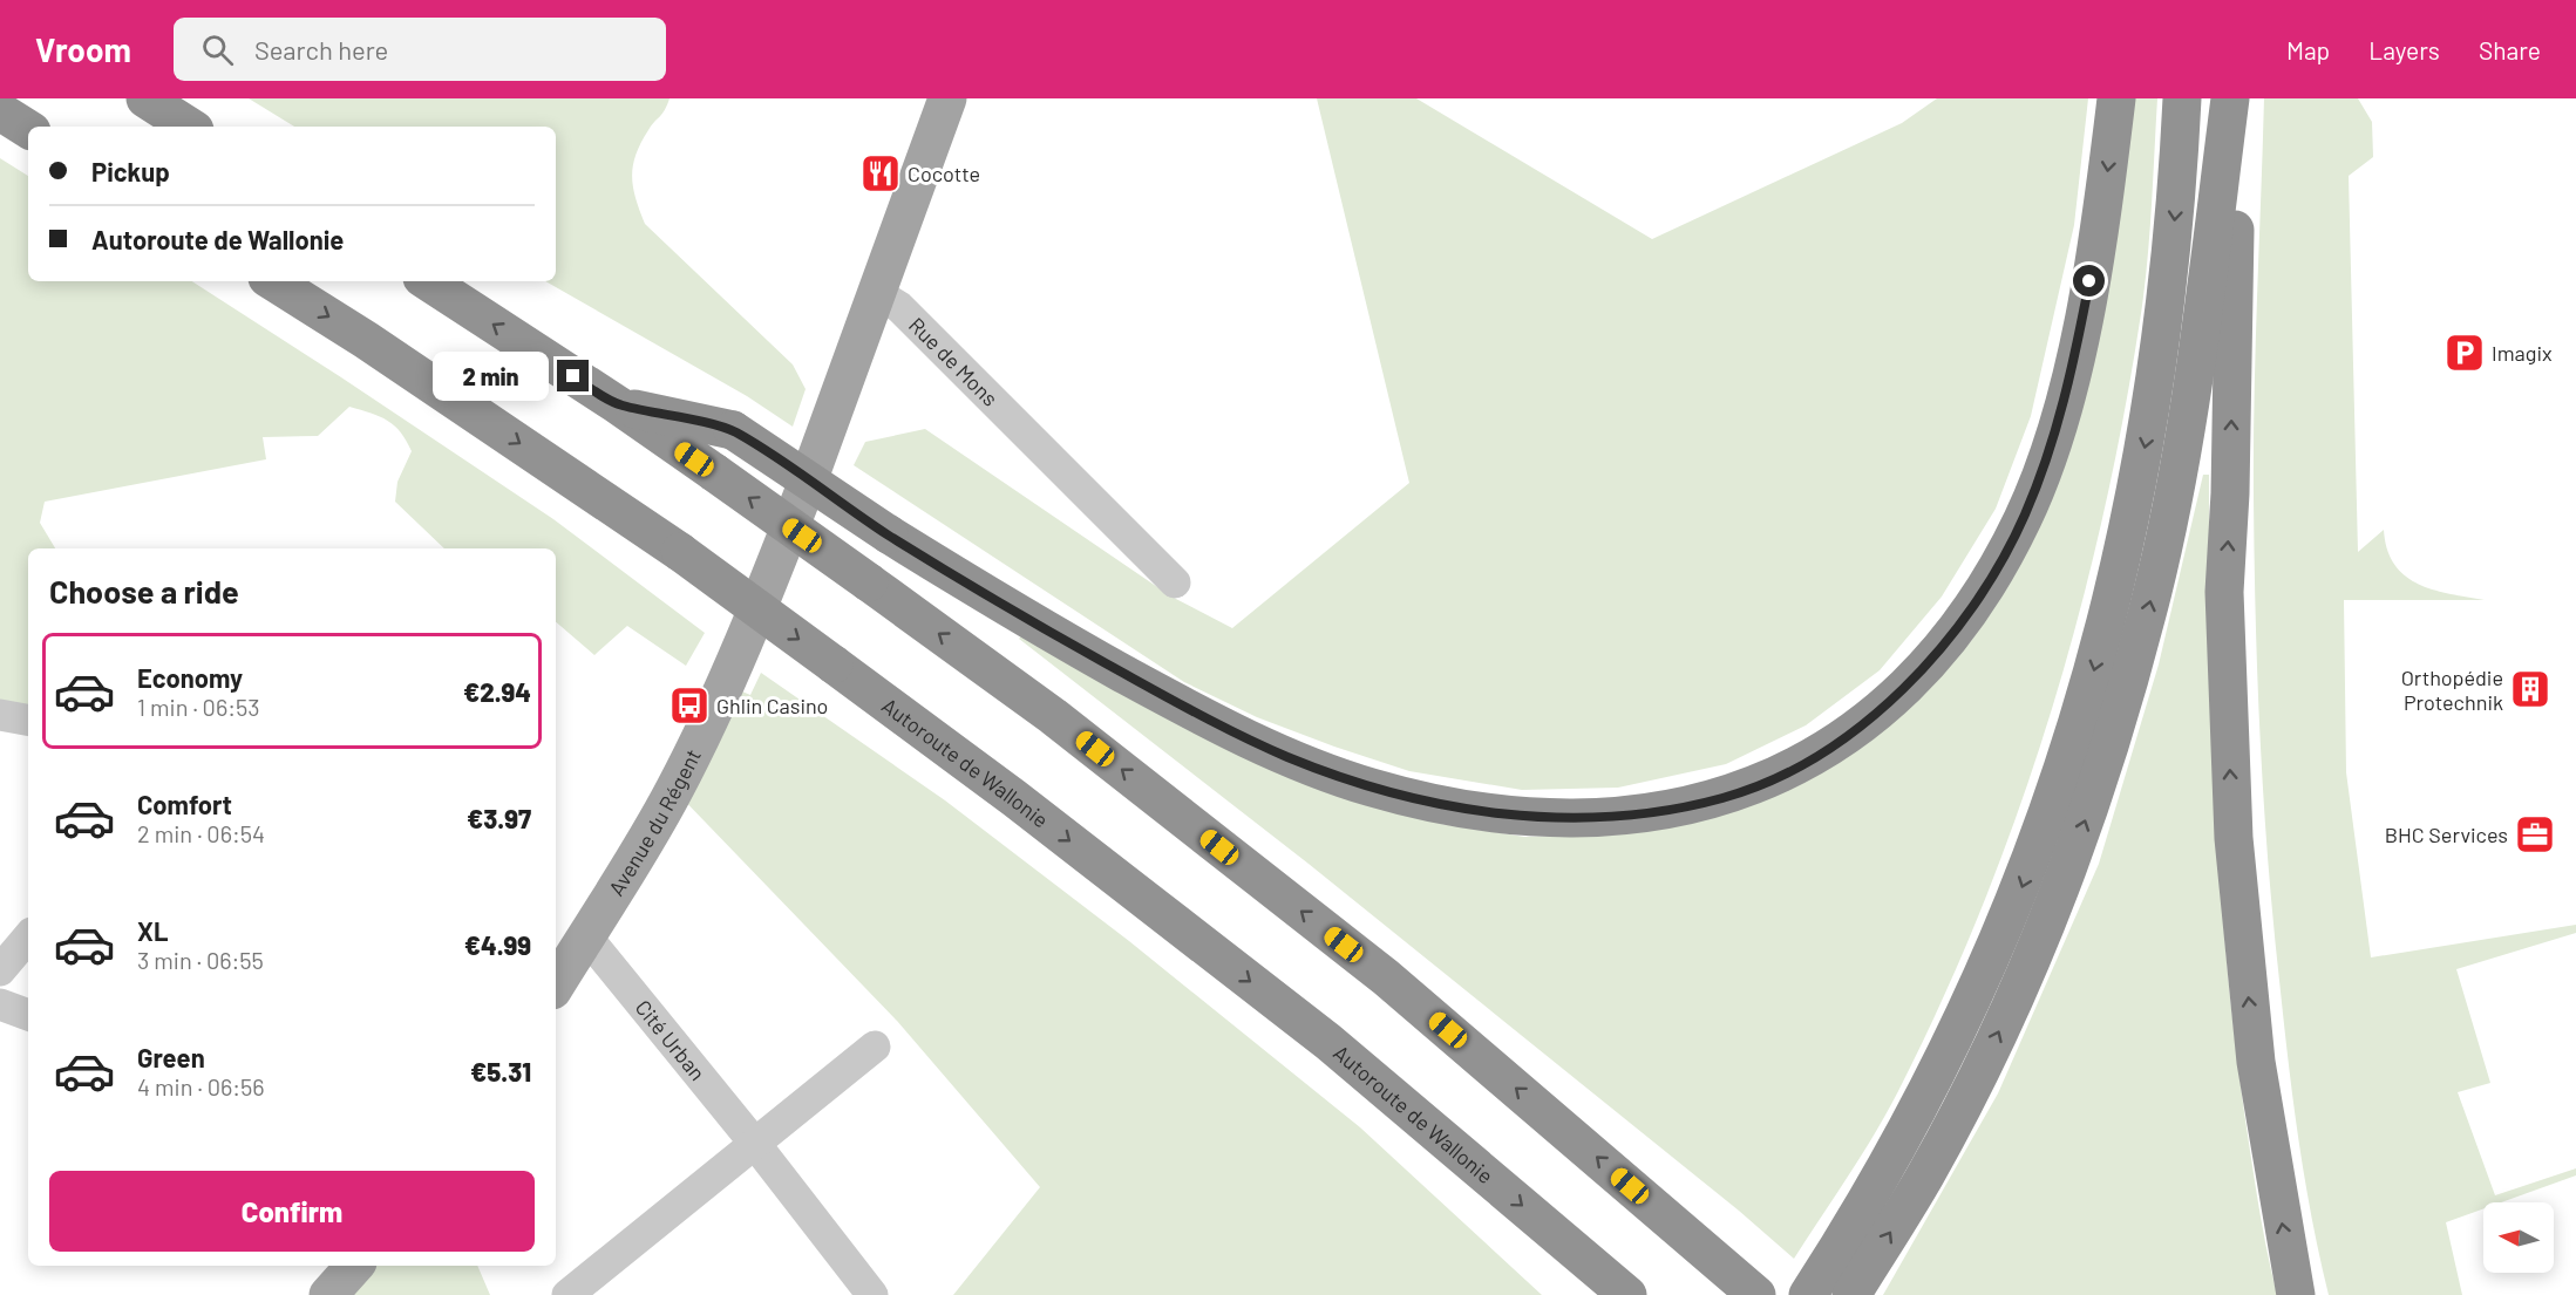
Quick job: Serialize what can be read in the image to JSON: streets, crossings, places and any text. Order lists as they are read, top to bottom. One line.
{"streets":{"highway":["Autoroute de Wallonie"],"main road":["Avenue du Régent"],"street":["Rue de Mons","Cité Urban"]},"crossings":[["Rue de Mons","Avenue du Régent"],["Avenue du Régent","Cité Urban"]],"places":{"restaurant":["Cocotte"],"parking":["Imagix"],"building":["Orthopédie Protechnik"],"bus stop":["Ghlin Casino"],"office":["BHC Services"]},"north":"left","page":{"header":"Vroom","search":"Search here","nav":["Map","Layers","Share"],"banner":["Pickup","Autoroute de Wallonie"],"bubble":"2 min","heading":"Choose a ride","list":[{"name":"Economy","note":"1 min · 06:53","value":"€2.94"},{"name":"Comfort","note":"2 min · 06:54","value":"€3.97"},{"name":"XL","note":"3 min · 06:55","value":"€4.99"},{"name":"Green","note":"4 min · 06:56","value":"€5.31"}],"buttons":"Confirm"}}
